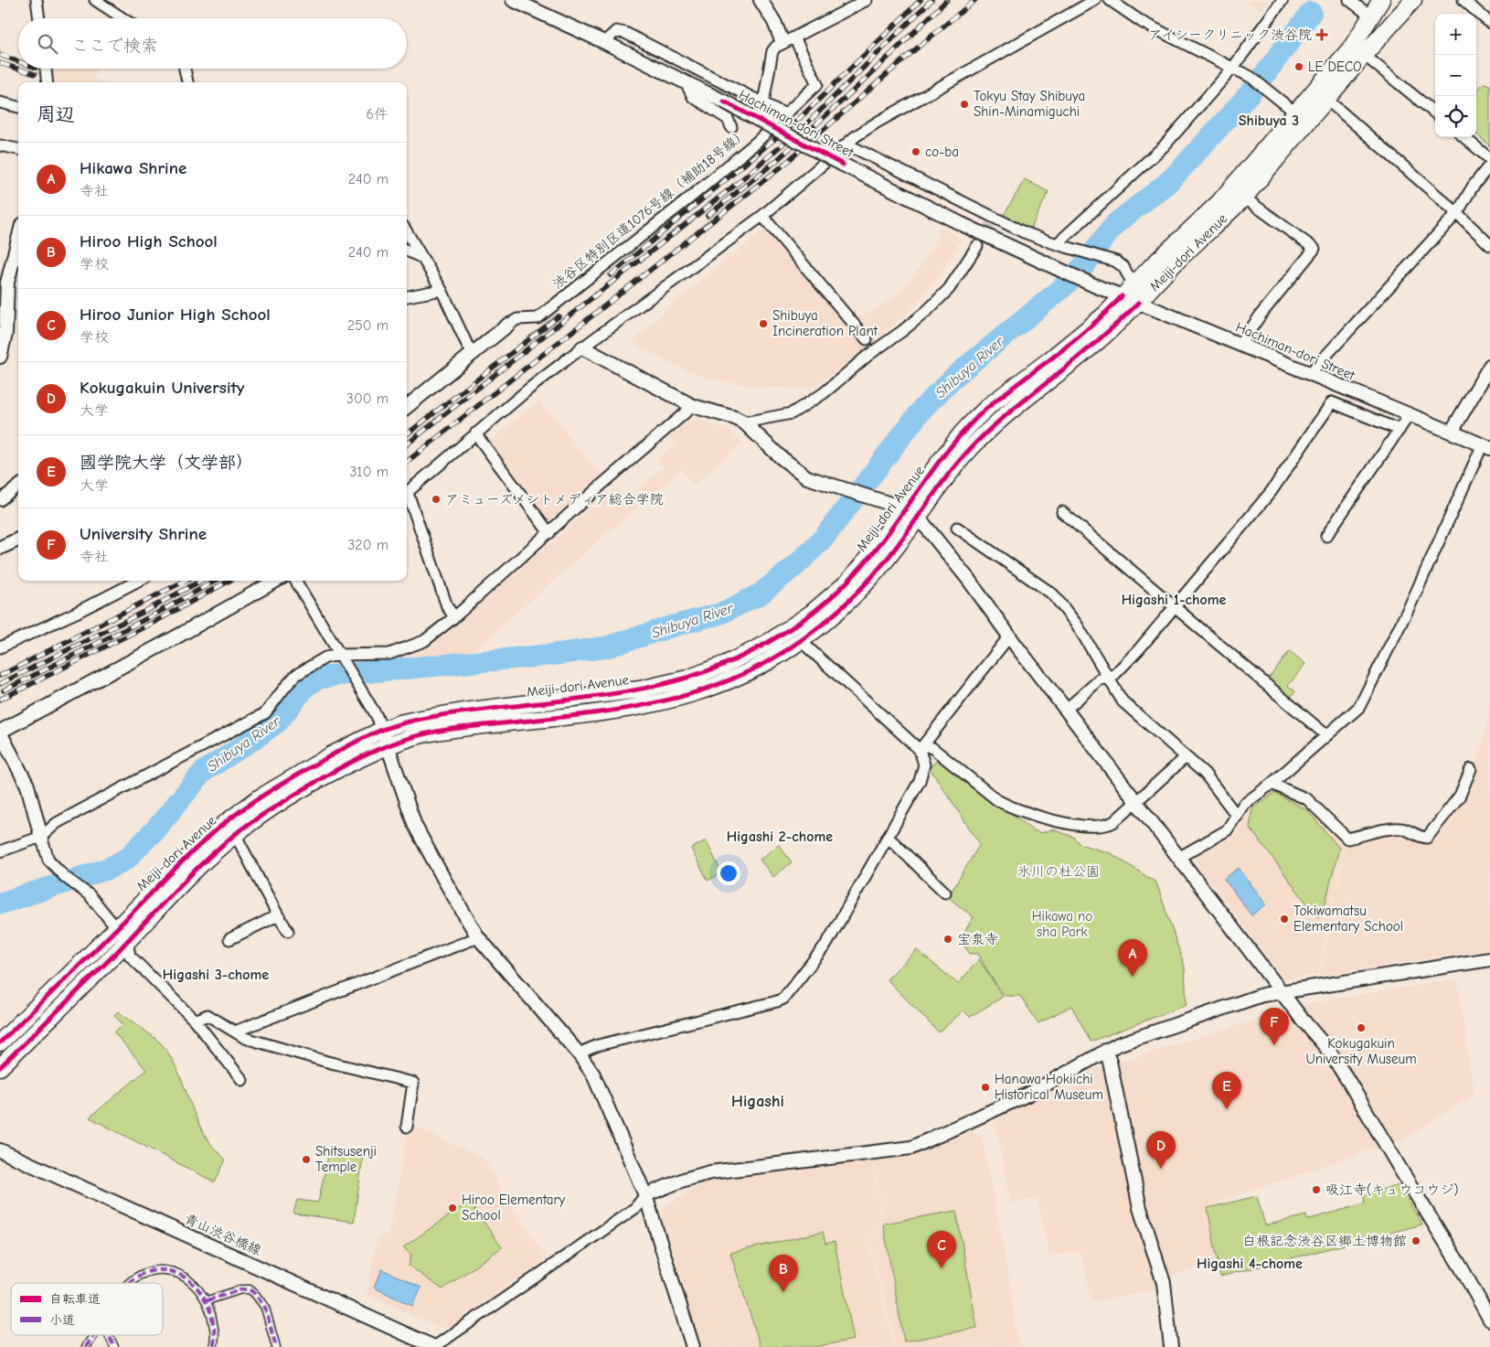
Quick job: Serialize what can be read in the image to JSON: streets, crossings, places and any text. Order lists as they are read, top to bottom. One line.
{"streets":{"main road":["Meiji-dori Avenue"],"street":["Hachiman-dori Street","渋谷区特別区道1076号線（補助18号線）","青山渋谷橋線"]},"crossings":[["Hachiman-dori Street","Meiji-dori Avenue"]],"districts":["Shibuya 3","Higashi 1-chome","Higashi 2-chome","Higashi 3-chome","Higashi","Higashi 4-chome"],"water":["Shibuya River"],"parks":["氷川の杜公園","Hikawa no sha Park"],"places":{"health":["アイシークリニック渋谷院"],"other":["LE DECO","Tokyu Stay Shibuya Shin-Minamiguchi","co-ba","Shibuya Incineration Plant","アミューズメントメディア総合学院","Tokiwamatsu Elementary School","宝泉寺","Kokugakuin University Museum","Hanawa Hokiichi Historical Museum","Shitsusenji Temple","吸江寺(キュウコウジ)","Hiroo Elementary School","白根記念渋谷区郷土博物館"]},"legend":["自転車道","小道"],"page":{"map_buttons":["+","−"],"search":"ここで検索","heading":["周辺","6件"],"list":[{"mark":"A","name":"Hikawa Shrine","note":"寺社","value":"240 m"},{"mark":"B","name":"Hiroo High School","note":"学校","value":"240 m"},{"mark":"C","name":"Hiroo Junior High School","note":"学校","value":"250 m"},{"mark":"D","name":"Kokugakuin University","note":"大学","value":"300 m"},{"mark":"E","name":"國学院大学（文学部）","note":"大学","value":"310 m"},{"mark":"F","name":"University Shrine","note":"寺社","value":"320 m"}],"pins":["A","F","E","D","C","B"]}}
